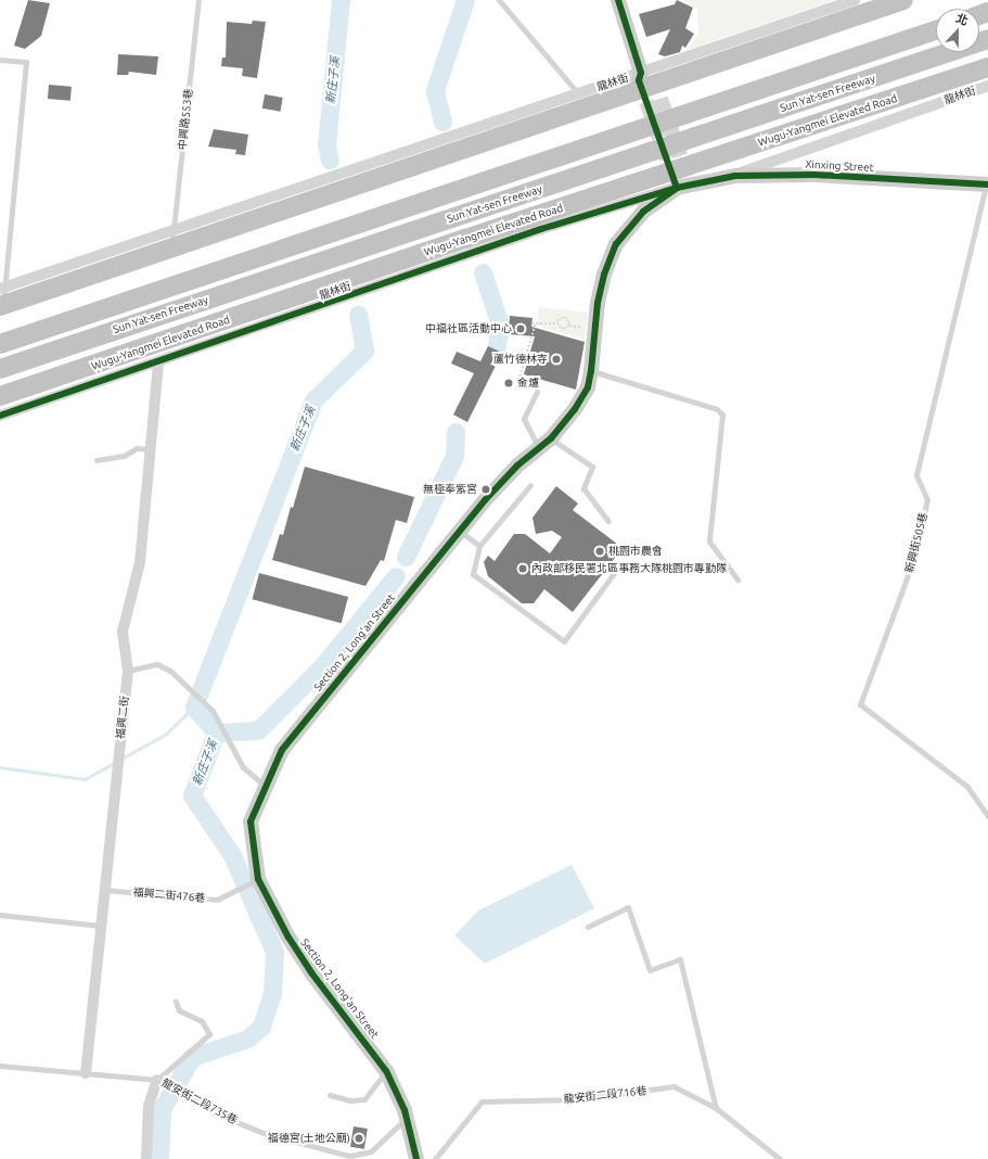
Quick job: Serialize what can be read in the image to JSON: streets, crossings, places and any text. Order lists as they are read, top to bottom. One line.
{"streets":{"highway":["Sun Yat-sen Freeway","Wugu-Yangmei Elevated Road"],"street":["龍林街","Xinxing Street","Section 2, Long'an Street","福興二街"],"lane":["中興路553巷","新興街505巷","福興二街476巷","龍安街二段716巷","龍安街二段735巷"]},"crossings":[["龍林街","中興路553巷"],["龍林街","Xinxing Street"],["龍林街","Section 2, Long'an Street"],["龍林街","福興二街"],["Xinxing Street","新興街505巷"],["Xinxing Street","Section 2, Long'an Street"],["Section 2, Long'an Street","福興二街476巷"],["Section 2, Long'an Street","龍安街二段735巷"],["福興二街","福興二街476巷"],["福興二街","龍安街二段735巷"]],"water":["新庄子溪"],"places":["中福社區活動中心","蘆竹德林寺","金爐","無極奉紫宮","桃園市農會","內政部移民署北區事務大隊桃園市專勤隊","福德宮(土地公廟)"],"north":"top"}
